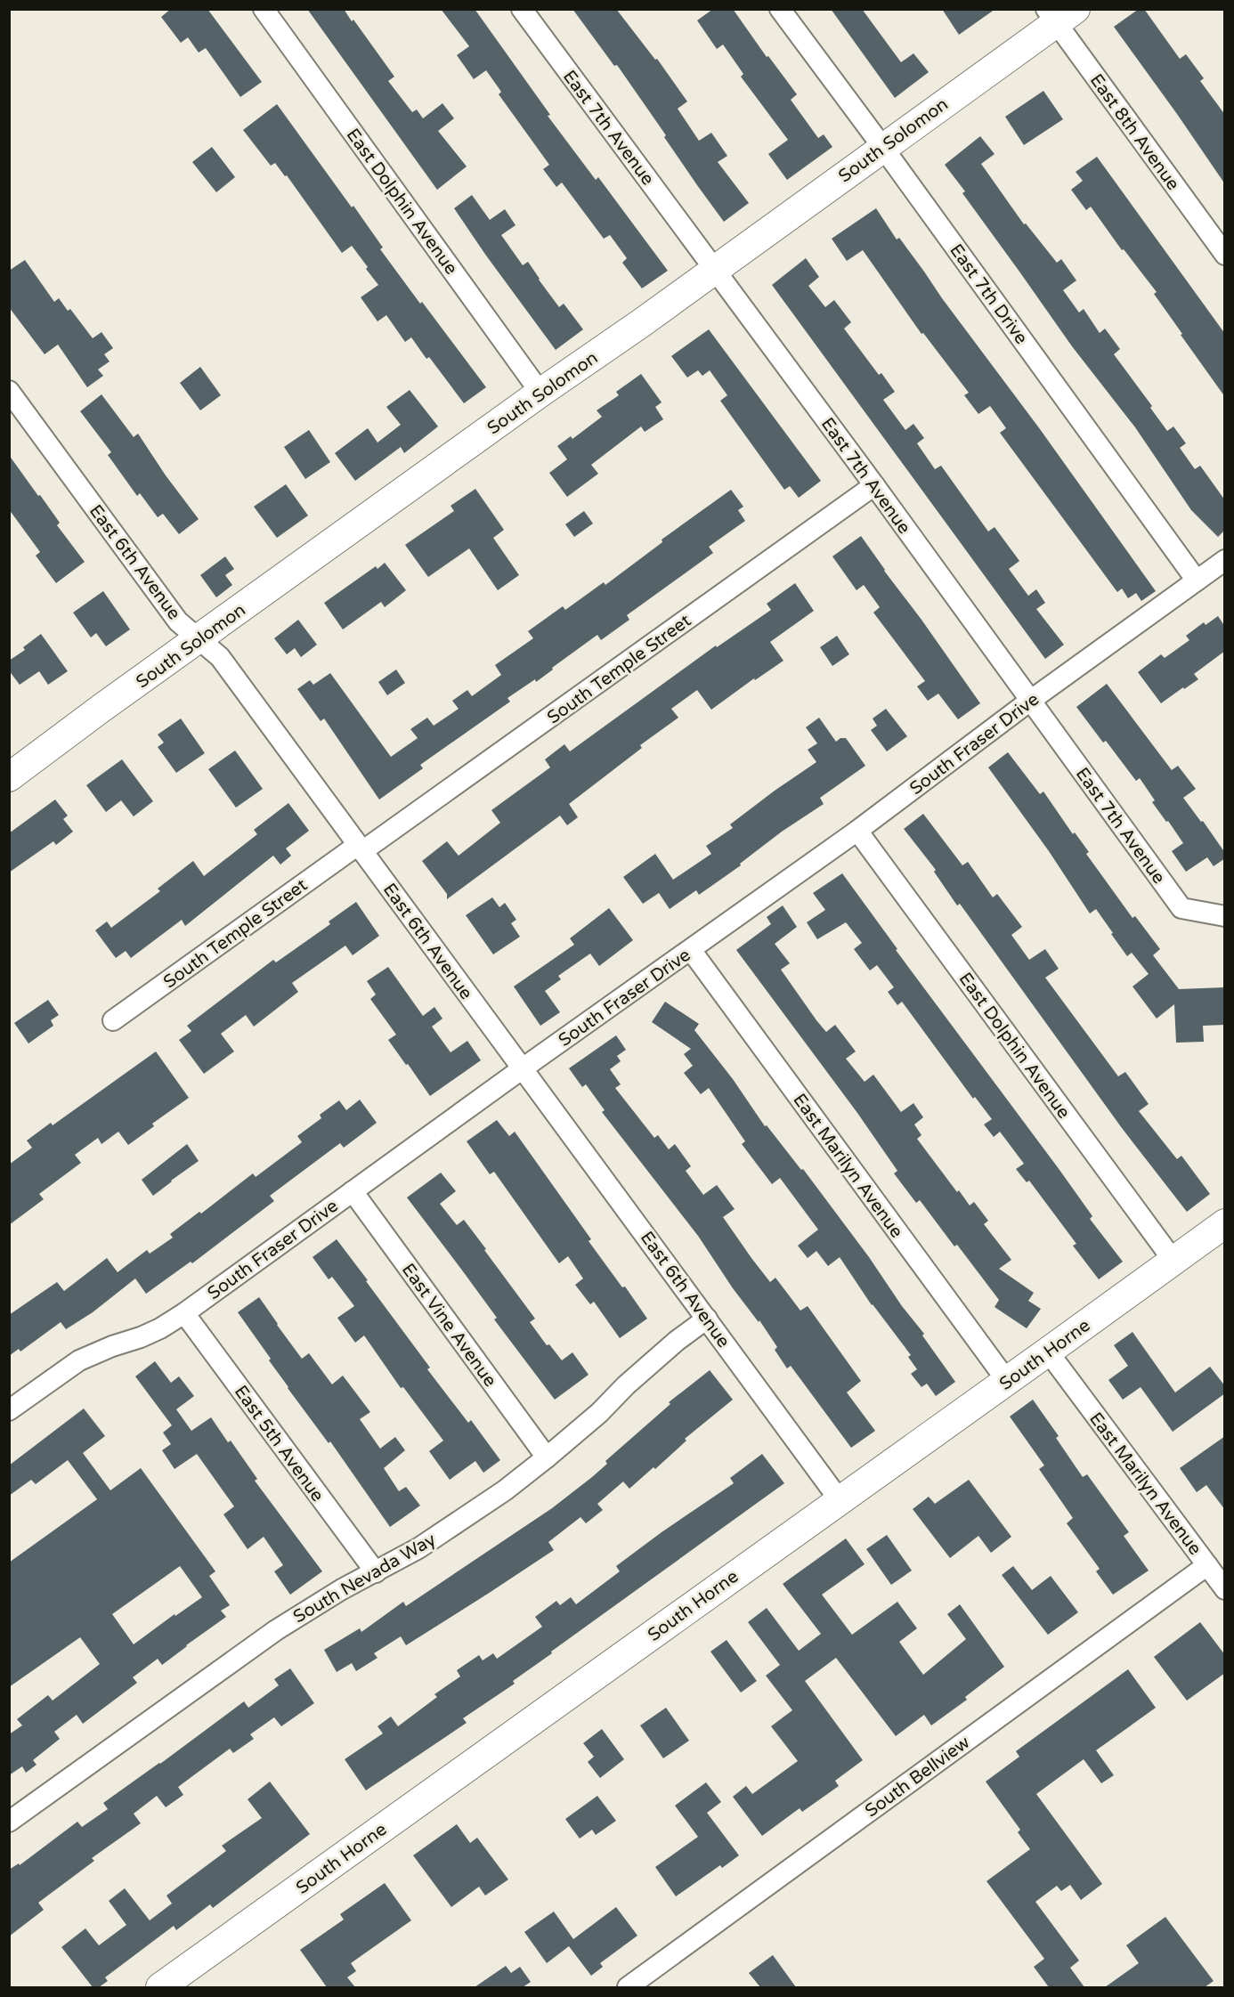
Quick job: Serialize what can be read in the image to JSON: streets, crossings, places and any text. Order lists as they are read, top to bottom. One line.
{"streets":{"street":["East 7th Avenue","East 8th Avenue","South Solomon","East Dolphin Avenue","East 7th Drive","East 6th Avenue","South Temple Street","South Fraser Drive","East Marilyn Avenue","East Vine Avenue","South Horne","East 5th Avenue","South Nevada Way","South Bellview"]},"crossings":[["East 7th Avenue","South Solomon"],["East 7th Avenue","South Temple Street"],["East 7th Avenue","South Fraser Drive"],["East 8th Avenue","South Solomon"],["South Solomon","East Dolphin Avenue"],["South Solomon","East 7th Drive"],["South Solomon","East 6th Avenue"],["East Dolphin Avenue","South Fraser Drive"],["East Dolphin Avenue","South Horne"],["East 7th Drive","South Fraser Drive"],["East 6th Avenue","South Temple Street"],["East 6th Avenue","South Fraser Drive"],["East 6th Avenue","South Horne"],["East 6th Avenue","South Nevada Way"],["South Fraser Drive","East Marilyn Avenue"],["South Fraser Drive","East Vine Avenue"],["South Fraser Drive","East 5th Avenue"],["East Marilyn Avenue","South Horne"],["East Marilyn Avenue","South Bellview"],["East Vine Avenue","South Nevada Way"],["East 5th Avenue","South Nevada Way"]]}
